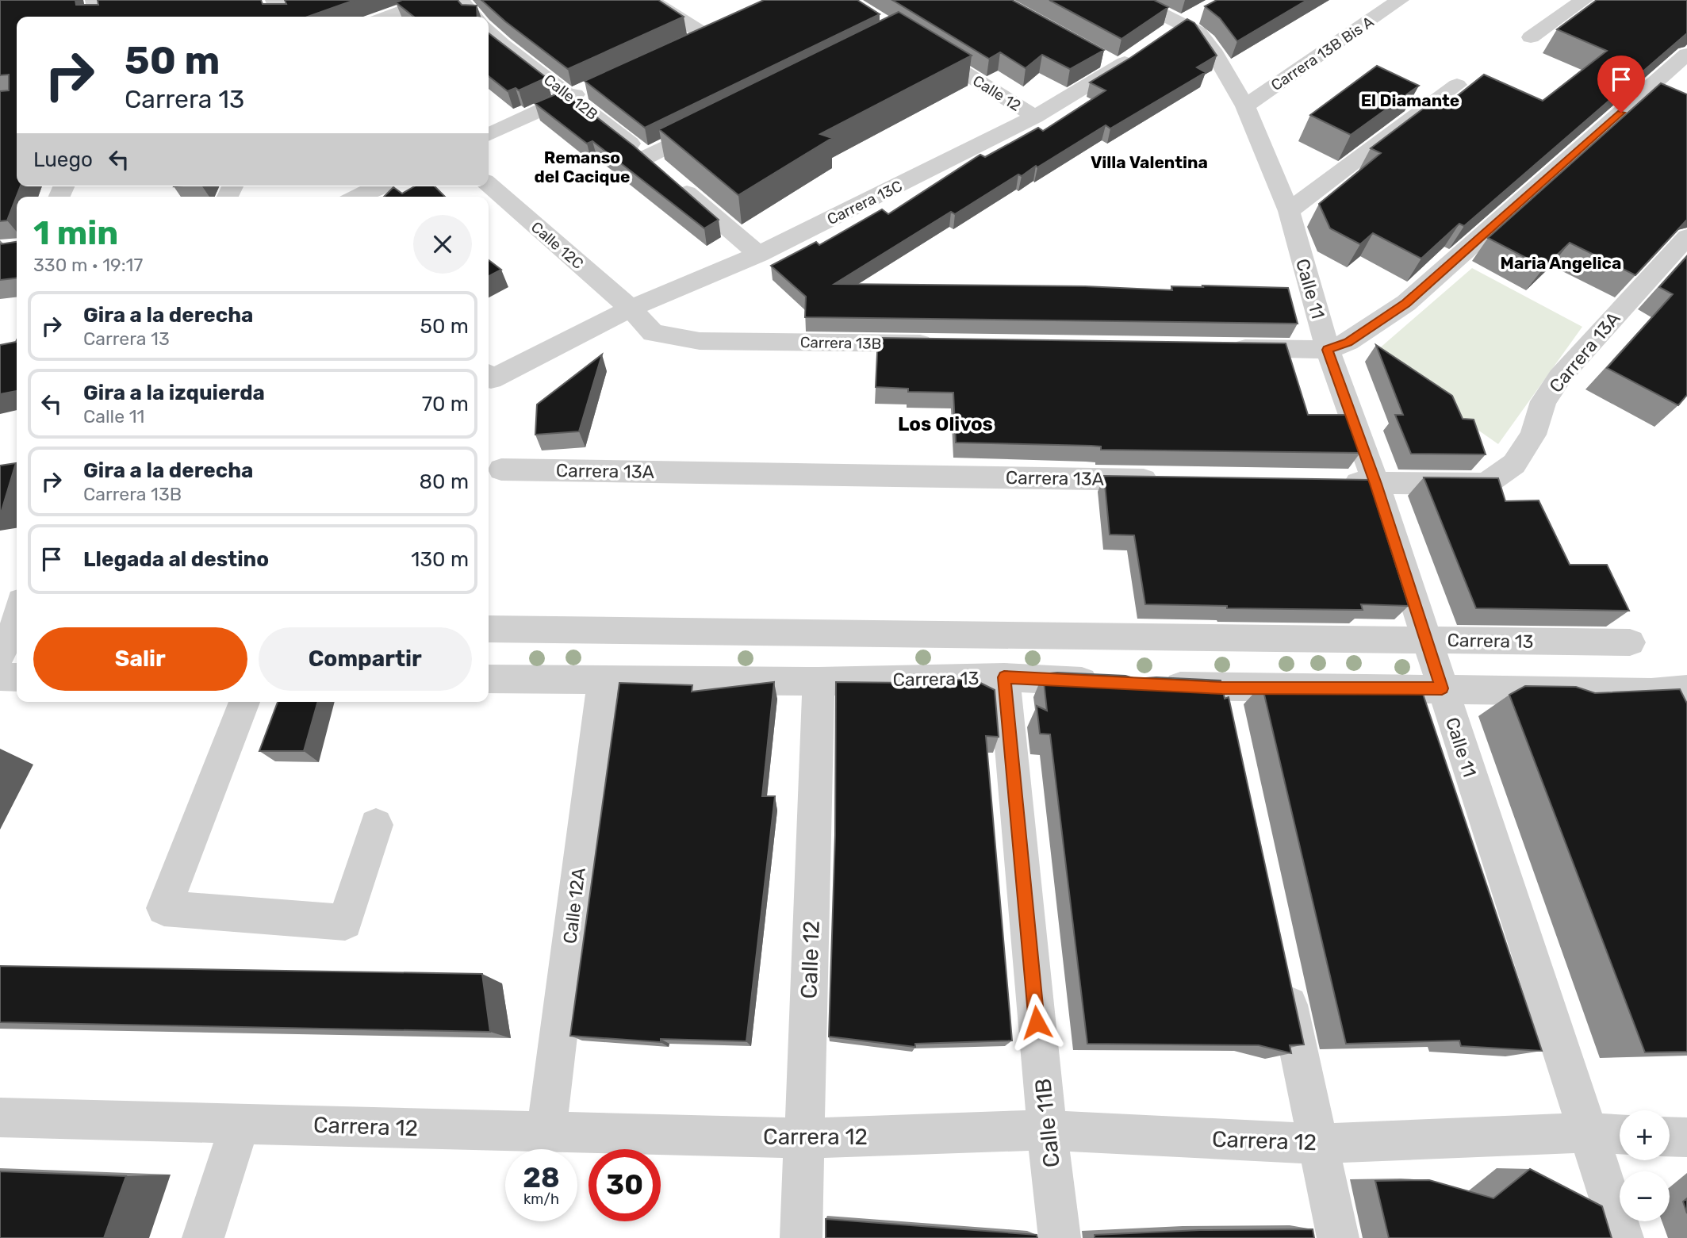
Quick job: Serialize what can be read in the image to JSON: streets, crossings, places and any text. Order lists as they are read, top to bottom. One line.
{"streets":{"street":["Carrera 13B Bis A","Calle 12","Calle 12B","Carrera 13C","Calle 12C","Calle 11","Carrera 13B","Carrera 13A","Carrera 13","Calle 12A","Calle 11B","Carrera 12"]},"crossings":[["Carrera 13B Bis A","Calle 11"],["Calle 12","Carrera 13C"],["Calle 12","Carrera 13"],["Calle 12","Carrera 12"],["Calle 12B","Carrera 13C"],["Carrera 13C","Calle 12C"],["Carrera 13C","Calle 11"],["Carrera 13C","Carrera 13B"],["Calle 12C","Carrera 13B"],["Calle 11","Carrera 13A"],["Calle 11","Carrera 13"],["Calle 11","Carrera 12"],["Carrera 13","Calle 12A"],["Carrera 13","Calle 11B"],["Calle 12A","Carrera 12"],["Calle 11B","Carrera 12"]],"districts":["El Diamante","Remanso del Cacique","Villa Valentina","Maria Angelica","Los Olivos"],"page":{"turn":["50 m","Carrera 13"],"then":"Luego","heading":["1 min","330 m · 19:17"],"list":[{"name":"Gira a la derecha","note":"Carrera 13","value":"50 m"},{"name":"Gira a la izquierda","note":"Calle 11","value":"70 m"},{"name":"Gira a la derecha","note":"Carrera 13B","value":"80 m"},{"name":"Llegada al destino","value":"130 m"}],"buttons":["Salir","Compartir"],"map_buttons":["+","−"],"speed":"28 km/h","limit":"30"}}
